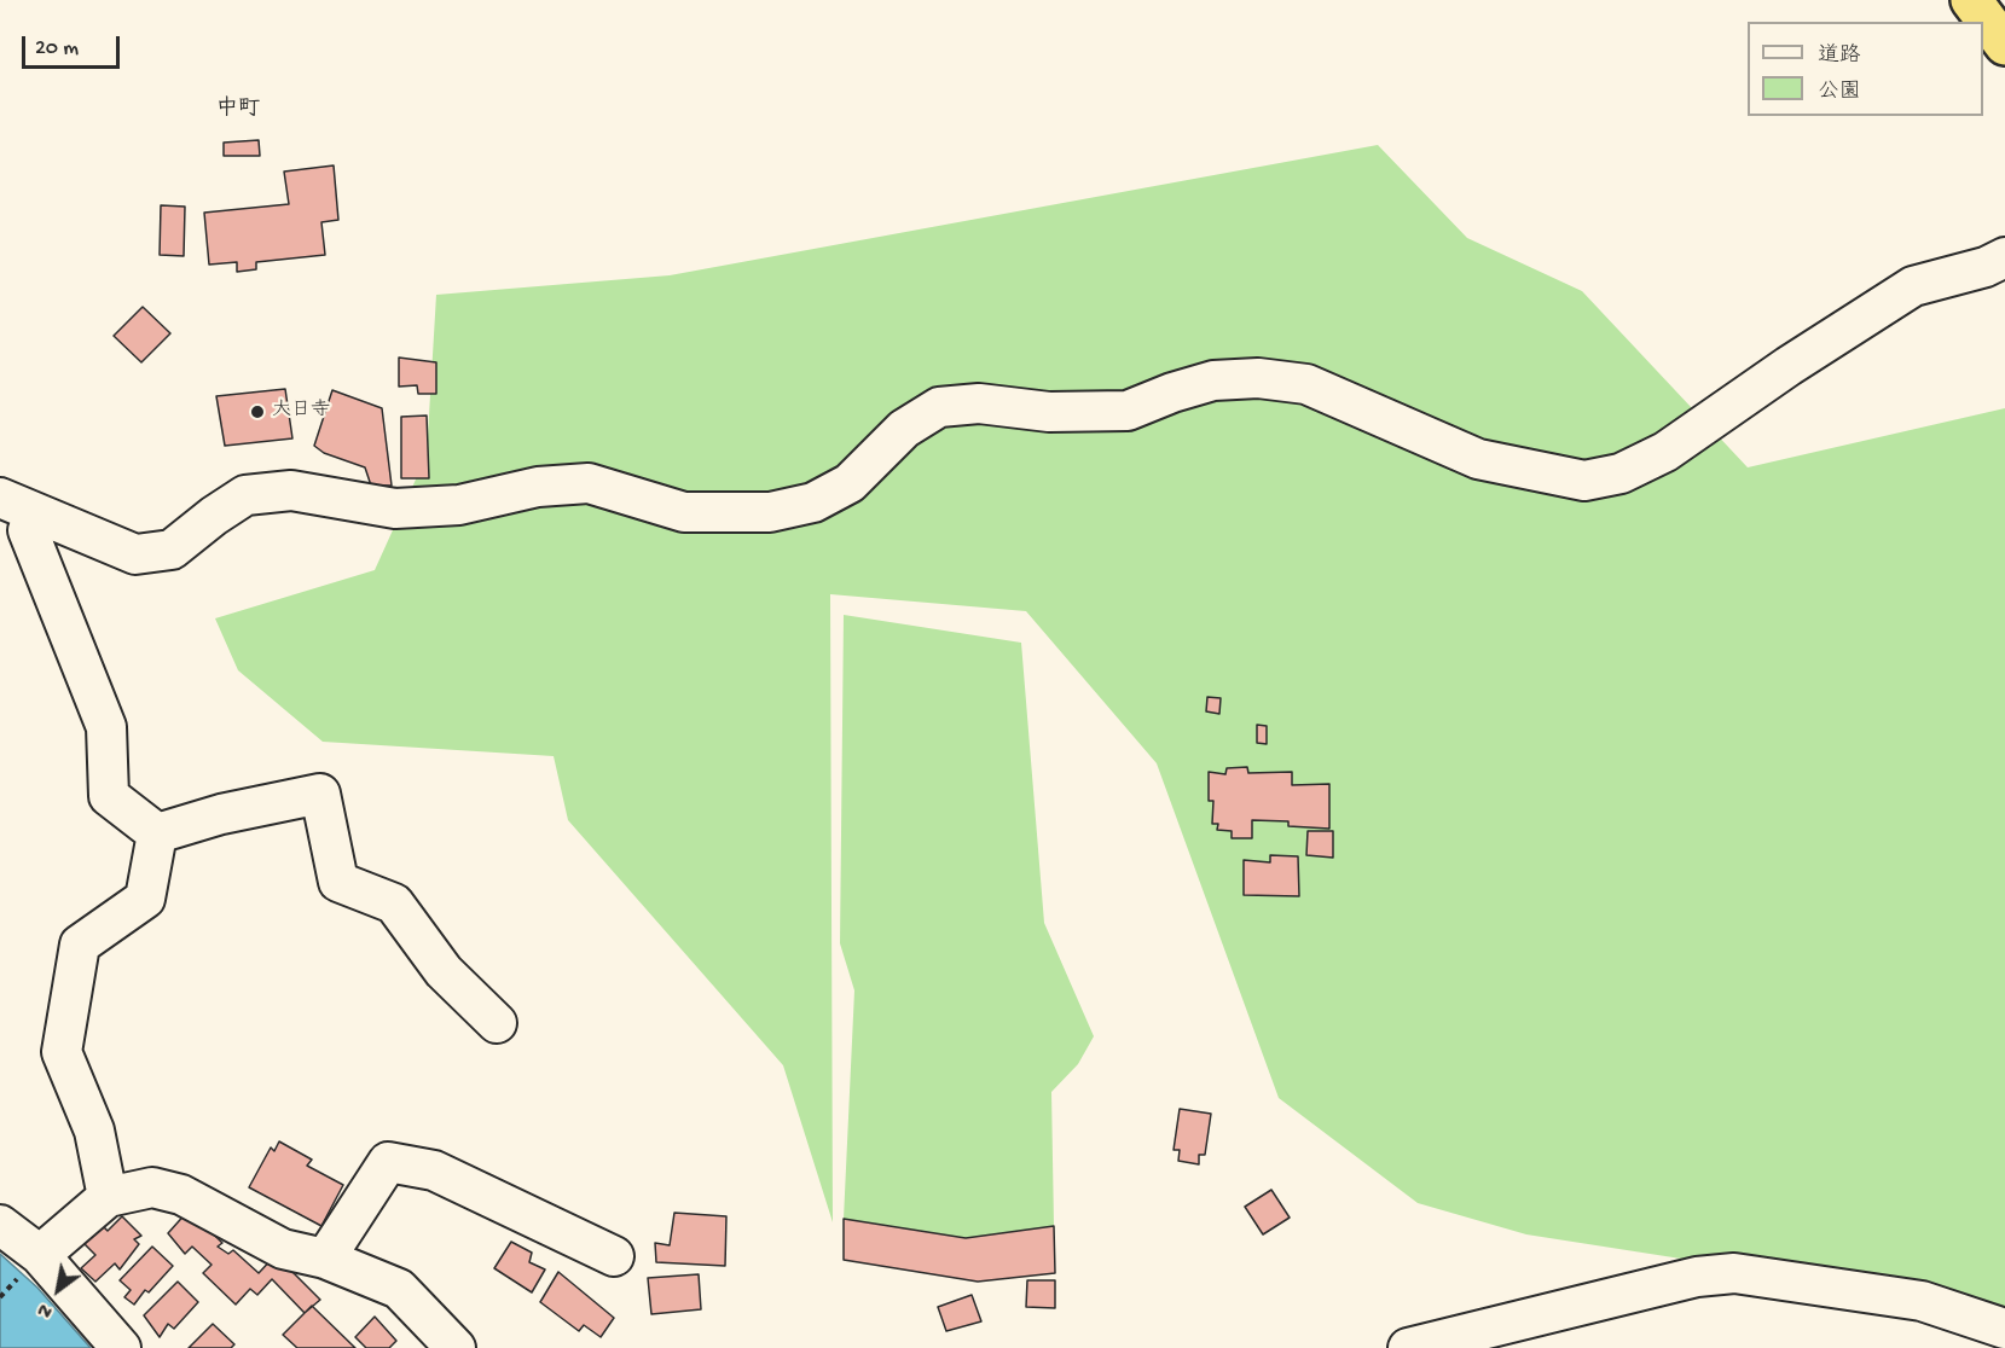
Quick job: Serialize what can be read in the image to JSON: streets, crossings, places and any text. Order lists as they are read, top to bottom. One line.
{"districts":["中町"],"places":["大日寺"],"legend":["道路","公園"],"scale_bar":"20 m","north":"bottom left"}
